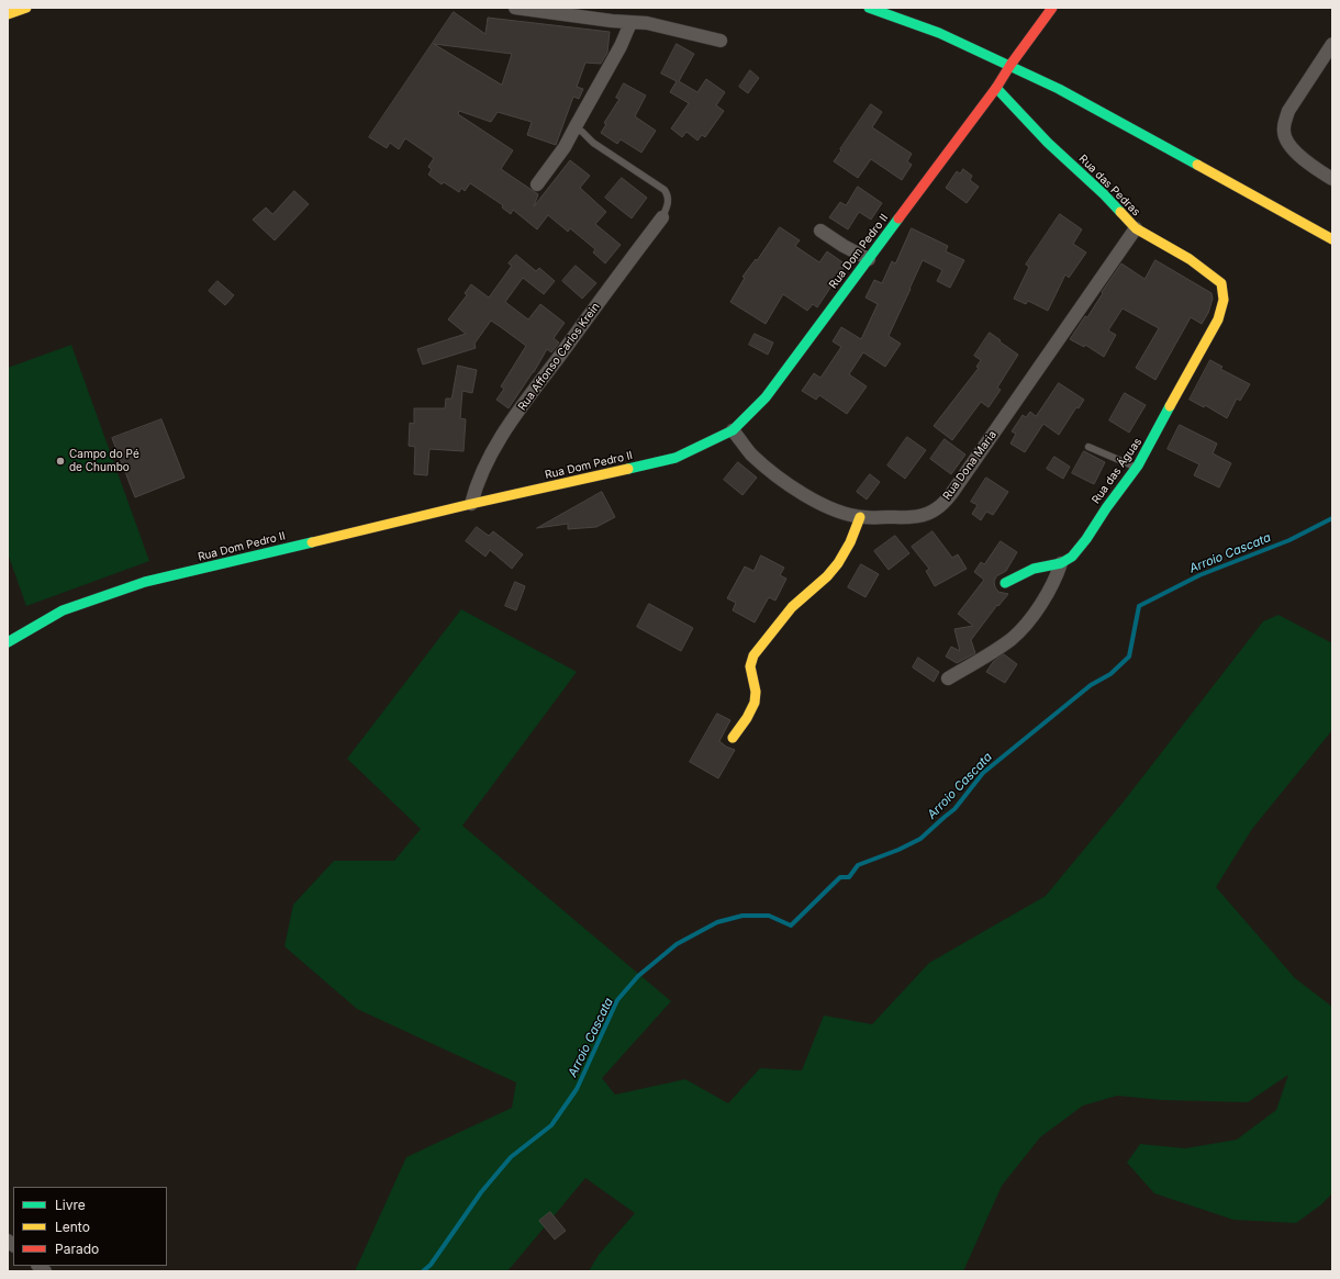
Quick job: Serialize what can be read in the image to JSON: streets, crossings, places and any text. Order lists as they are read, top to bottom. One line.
{"streets":{"street":["Rua das Pedras","Rua Dom Pedro II","Rua Affonso Carlos Krein","Rua Dona Maria","Rua das Águas"]},"crossings":[["Rua das Pedras","Rua Dom Pedro II"],["Rua das Pedras","Rua Dona Maria"],["Rua das Pedras","Rua das Águas"],["Rua Dom Pedro II","Rua Affonso Carlos Krein"],["Rua Dom Pedro II","Rua Dona Maria"]],"water":["Arroio Cascata"],"places":["Campo do Pé de Chumbo"],"legend":["Livre","Lento","Parado"]}
